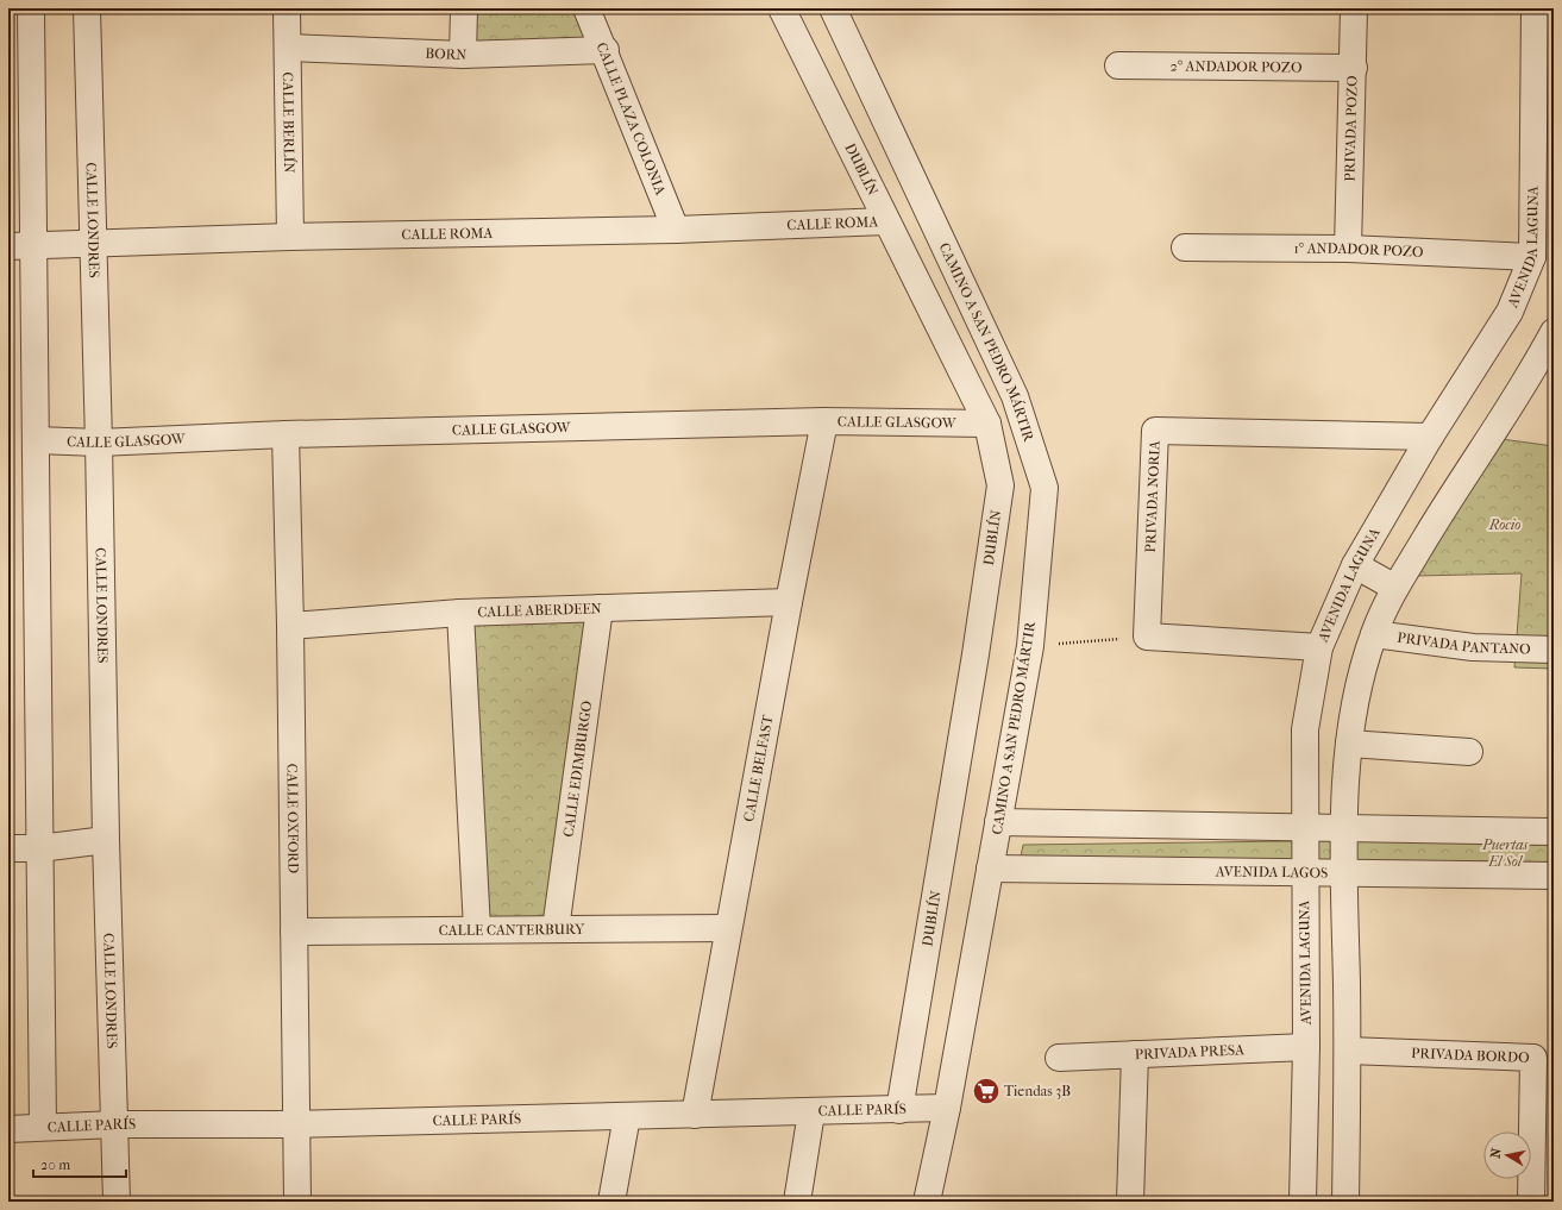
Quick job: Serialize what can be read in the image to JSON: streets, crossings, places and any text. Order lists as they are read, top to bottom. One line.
{"streets":{"street":["BORN","2° ANDADOR POZO","CALLE PLAZA COLONIA","CALLE BERLÍN","PRIVADA POZO","DUBLÍN","CALLE LONDRES","CALLE ROMA","AVENIDA LAGUNA","1° ANDADOR POZO","CAMINO A SAN PEDRO MÁRTIR","CALLE GLASGOW","PRIVADA NORIA","CALLE ABERDEEN","PRIVADA PANTANO","CALLE BELFAST","CALLE EDIMBURGO","CALLE OXFORD","AVENIDA LAGOS","CALLE CANTERBURY","PRIVADA PRESA","PRIVADA BORDO","CALLE PARÍS"]},"crossings":[["BORN","CALLE PLAZA COLONIA"],["BORN","CALLE BERLÍN"],["2° ANDADOR POZO","PRIVADA POZO"],["CALLE PLAZA COLONIA","CALLE ROMA"],["CALLE BERLÍN","CALLE ROMA"],["PRIVADA POZO","1° ANDADOR POZO"],["DUBLÍN","CALLE ROMA"],["DUBLÍN","CALLE GLASGOW"],["DUBLÍN","CALLE PARÍS"],["CALLE LONDRES","CALLE ROMA"],["CALLE LONDRES","CALLE GLASGOW"],["CALLE LONDRES","CALLE PARÍS"],["AVENIDA LAGUNA","1° ANDADOR POZO"],["AVENIDA LAGUNA","PRIVADA NORIA"],["AVENIDA LAGUNA","AVENIDA LAGOS"],["AVENIDA LAGUNA","PRIVADA PRESA"],["CAMINO A SAN PEDRO MÁRTIR","AVENIDA LAGOS"],["CAMINO A SAN PEDRO MÁRTIR","CALLE PARÍS"],["CALLE GLASGOW","CALLE BELFAST"],["CALLE GLASGOW","CALLE OXFORD"],["CALLE ABERDEEN","CALLE BELFAST"],["CALLE ABERDEEN","CALLE EDIMBURGO"],["CALLE ABERDEEN","CALLE OXFORD"],["CALLE BELFAST","CALLE CANTERBURY"],["CALLE BELFAST","CALLE PARÍS"],["CALLE EDIMBURGO","CALLE CANTERBURY"],["CALLE OXFORD","CALLE CANTERBURY"],["CALLE OXFORD","CALLE PARÍS"]],"parks":["Rocio","Puertas El Sol"],"places":{"supermarket":["Tiendas 3B"]},"scale_bar":"20 m","north":"left"}
